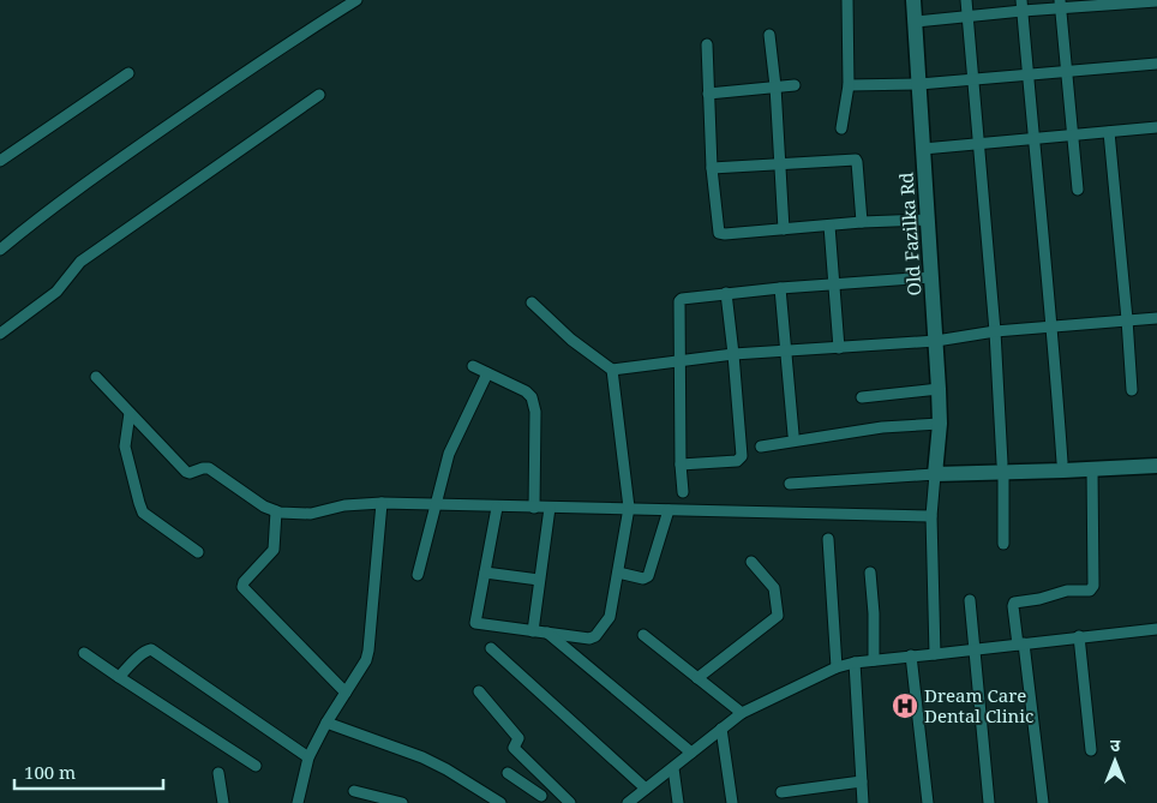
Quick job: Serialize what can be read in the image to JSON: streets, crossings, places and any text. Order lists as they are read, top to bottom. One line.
{"streets":{"main road":["Old Fazilka Rd"]},"places":{"hospital":["Dream Care Dental Clinic"]},"scale_bar":"100 m","north":"top"}
